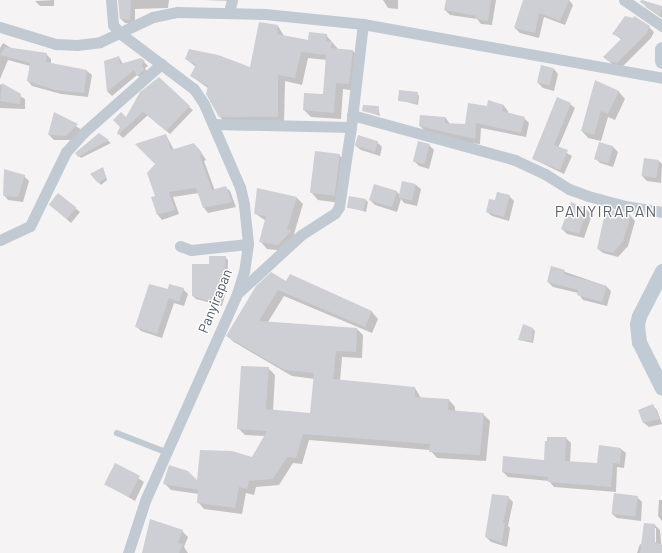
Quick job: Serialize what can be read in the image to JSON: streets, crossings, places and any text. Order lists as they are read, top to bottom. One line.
{"streets":{"street":["Panyirapan"]},"districts":["PANYIRAPAN"]}
